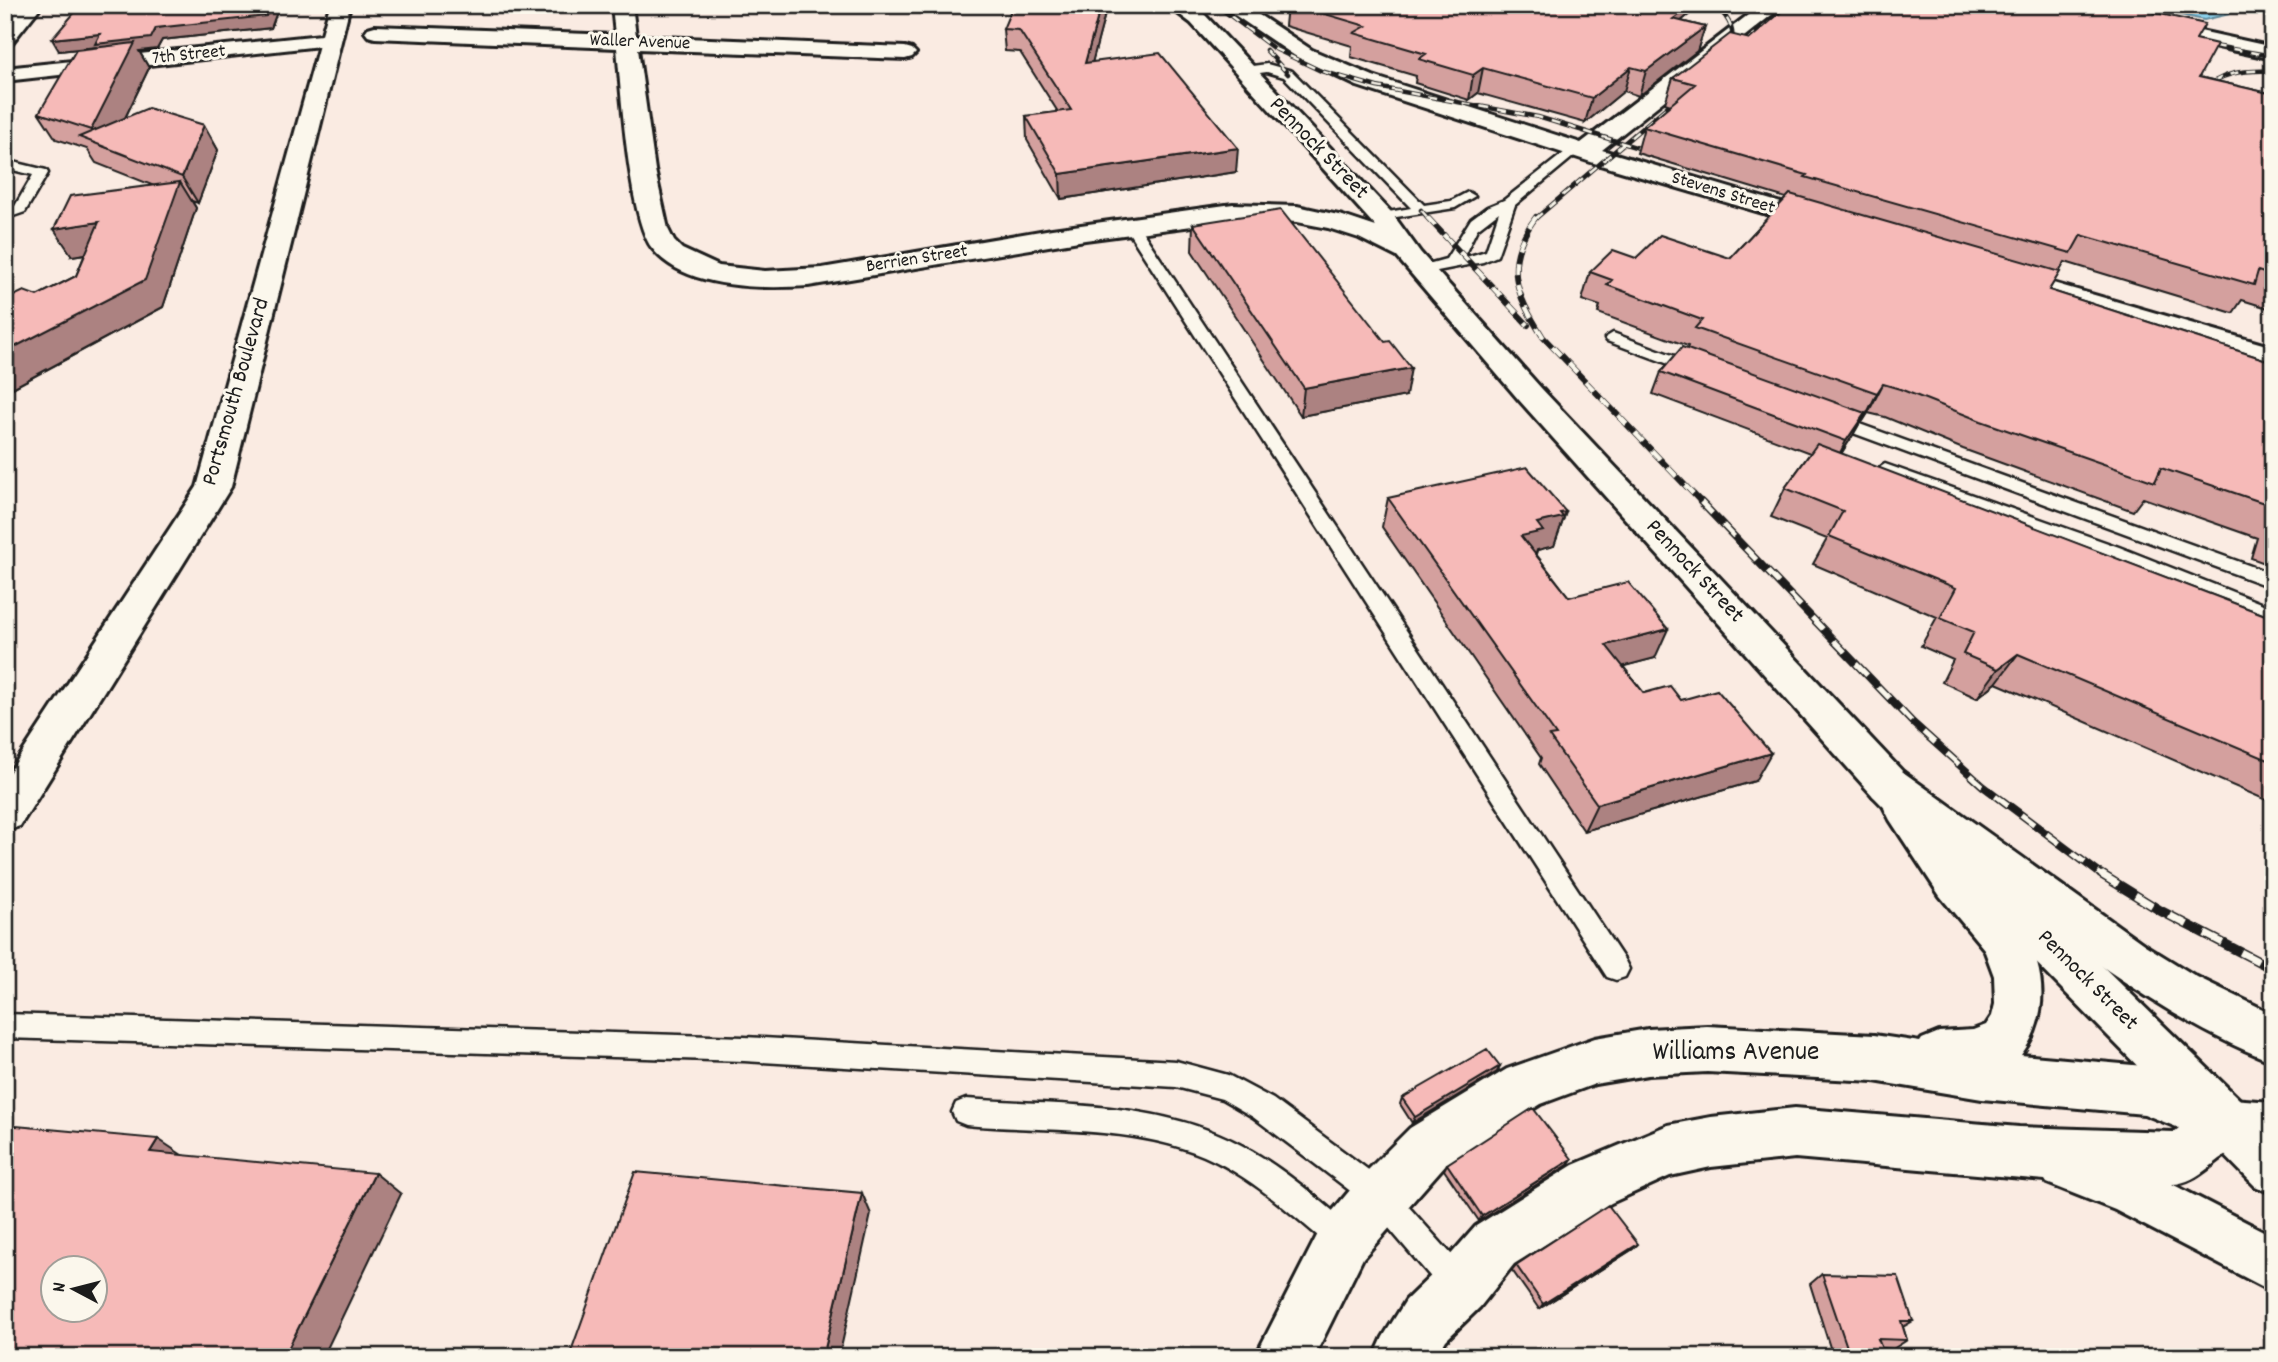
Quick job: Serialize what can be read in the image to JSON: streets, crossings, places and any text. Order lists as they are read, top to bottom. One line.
{"streets":{"street":["Waller Avenue","7th Street","Pennock Street","Stevens Street","Berrien Street","Portsmouth Boulevard","Williams Avenue"]},"crossings":[["Waller Avenue","Berrien Street"],["7th Street","Portsmouth Boulevard"],["Pennock Street","Berrien Street"],["Pennock Street","Williams Avenue"]],"north":"left"}
